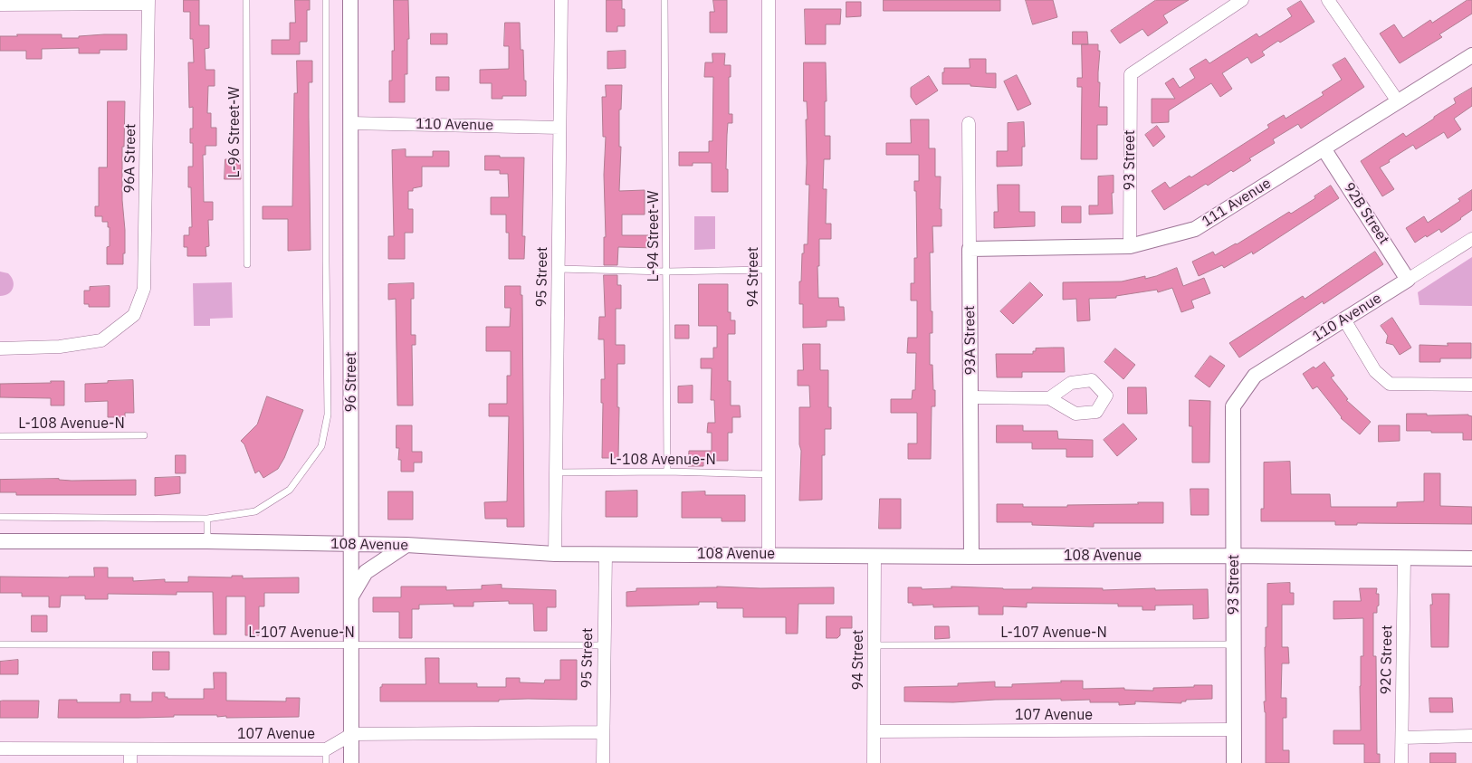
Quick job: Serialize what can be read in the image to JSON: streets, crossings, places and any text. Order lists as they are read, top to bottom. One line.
{"streets":{"street":["110 Avenue","96A Street","93 Street","111 Avenue","92B Street","95 Street","94 Street","93A Street","96 Street","108 Avenue","92C Street","107 Avenue"],"lane":["L-96 Street-W","L-94 Street-W","L-108 Avenue-N","L-107 Avenue-N"]},"crossings":[["110 Avenue","93 Street"],["110 Avenue","92B Street"],["110 Avenue","95 Street"],["110 Avenue","96 Street"],["93 Street","111 Avenue"],["93 Street","108 Avenue"],["93 Street","L-107 Avenue-N"],["93 Street","107 Avenue"],["111 Avenue","92B Street"],["111 Avenue","93A Street"],["L-94 Street-W","L-108 Avenue-N"],["95 Street","L-108 Avenue-N"],["95 Street","108 Avenue"],["95 Street","L-107 Avenue-N"],["95 Street","107 Avenue"],["94 Street","L-108 Avenue-N"],["94 Street","108 Avenue"],["94 Street","L-107 Avenue-N"],["94 Street","107 Avenue"],["93A Street","108 Avenue"],["96 Street","108 Avenue"],["96 Street","L-107 Avenue-N"],["96 Street","107 Avenue"],["108 Avenue","92C Street"]]}
